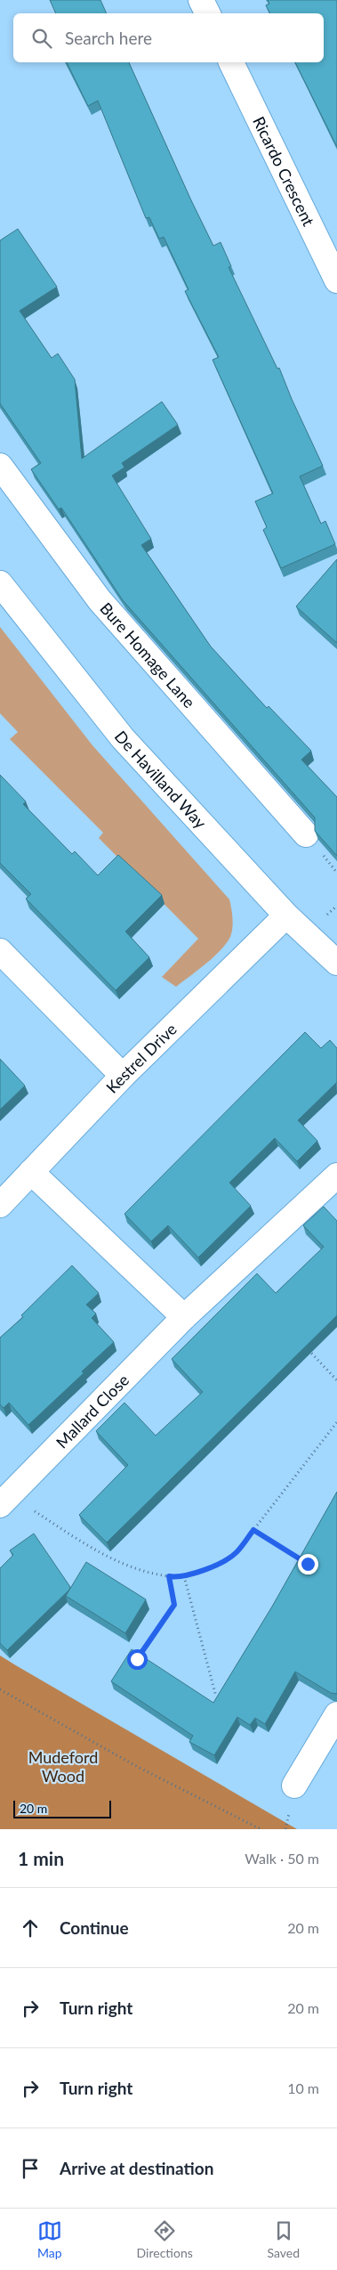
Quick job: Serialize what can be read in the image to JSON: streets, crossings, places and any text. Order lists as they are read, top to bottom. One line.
{"streets":{"street":["Ricardo Crescent","Bure Homage Lane","De Havilland Way","Kestrel Drive","Mallard Close"]},"crossings":[["De Havilland Way","Kestrel Drive"]],"parks":["Mudeford Wood"],"scale_bar":"20 m","page":{"search":"Search here","scale":"20 m","heading":["1 min","Walk · 50 m"],"list":[["Continue","20 m"],["Turn right","20 m"],["Turn right","10 m"],"Arrive at destination"],"nav":["Map","Directions","Saved"]}}
